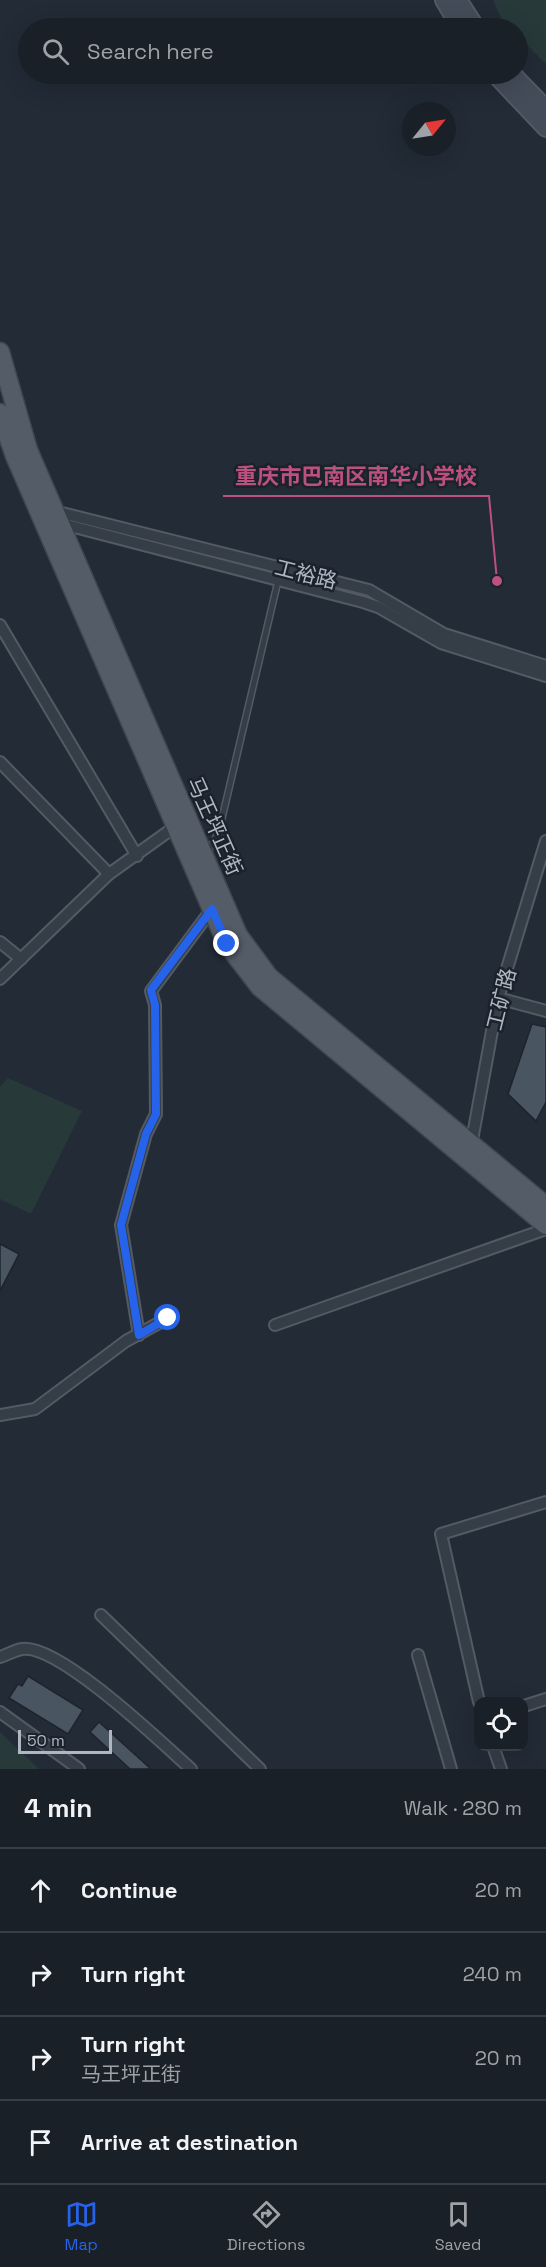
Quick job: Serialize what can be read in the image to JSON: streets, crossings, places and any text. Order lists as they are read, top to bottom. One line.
{"streets":{"main road":["马王坪正街"],"street":["工裕路","工矿路"]},"crossings":[["工裕路","马王坪正街"],["马王坪正街","工矿路"]],"places":["重庆市巴南区南华小学校"],"scale_bar":"50 m","north":"top right","page":{"search":"Search here","scale":"50 m","heading":["4 min","Walk · 280 m"],"list":[["Continue","20 m"],["Turn right","240 m"],["Turn right","马王坪正街","20 m"],"Arrive at destination"],"nav":["Map","Directions","Saved"]}}
